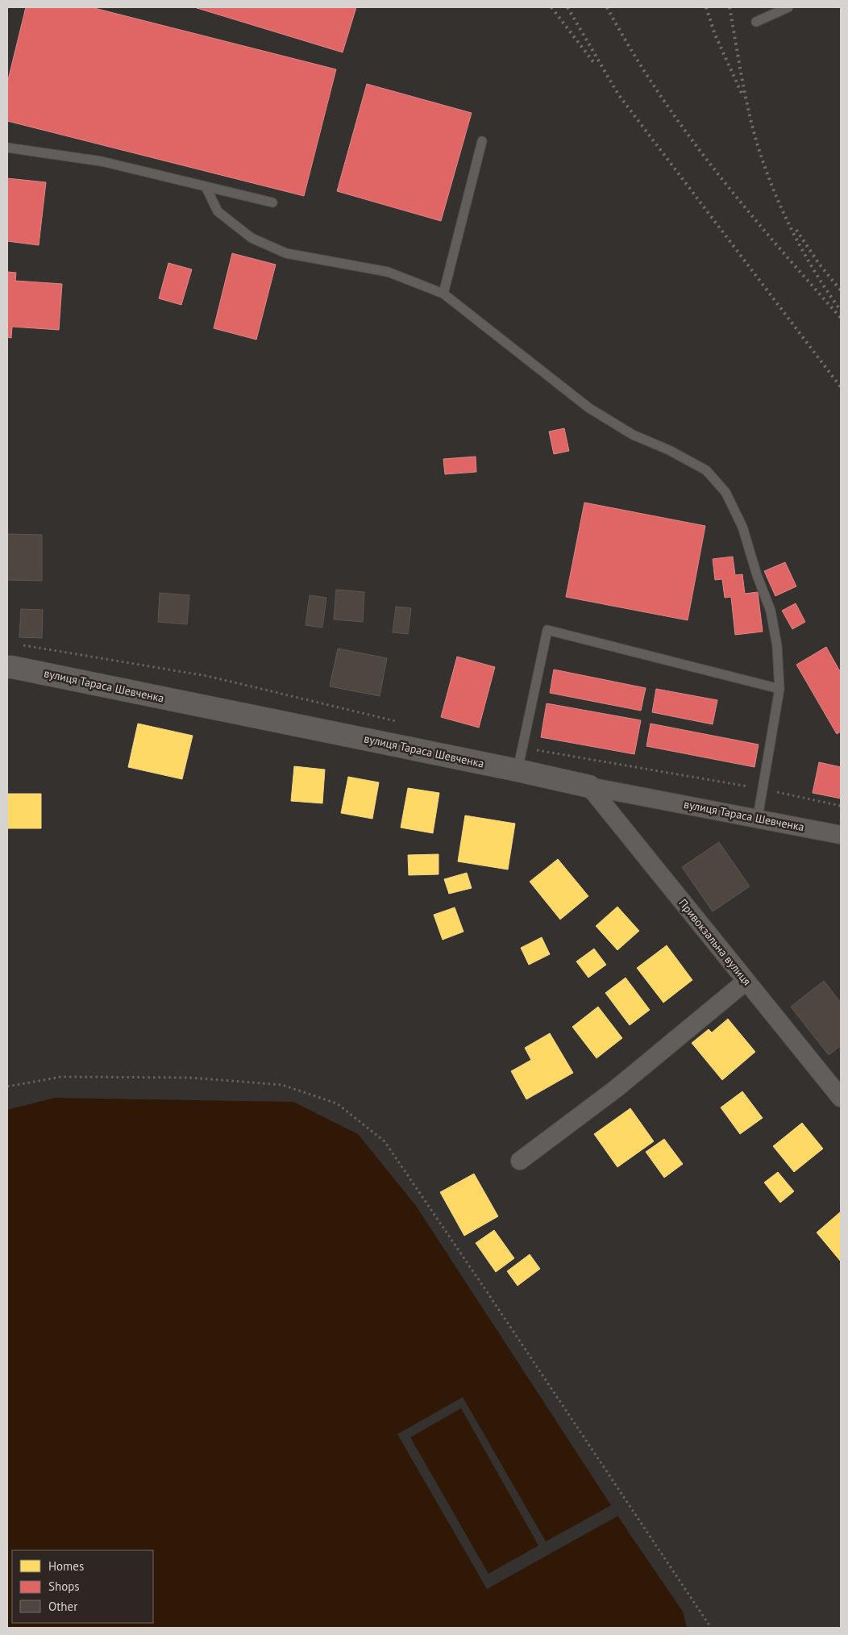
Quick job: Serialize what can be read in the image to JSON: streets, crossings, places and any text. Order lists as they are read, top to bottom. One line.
{"streets":{"street":["вулиця Тараса Шевченка","Привокзальна вулиця"]},"crossings":[["вулиця Тараса Шевченка","Привокзальна вулиця"]],"legend":["Homes","Shops","Other"]}
